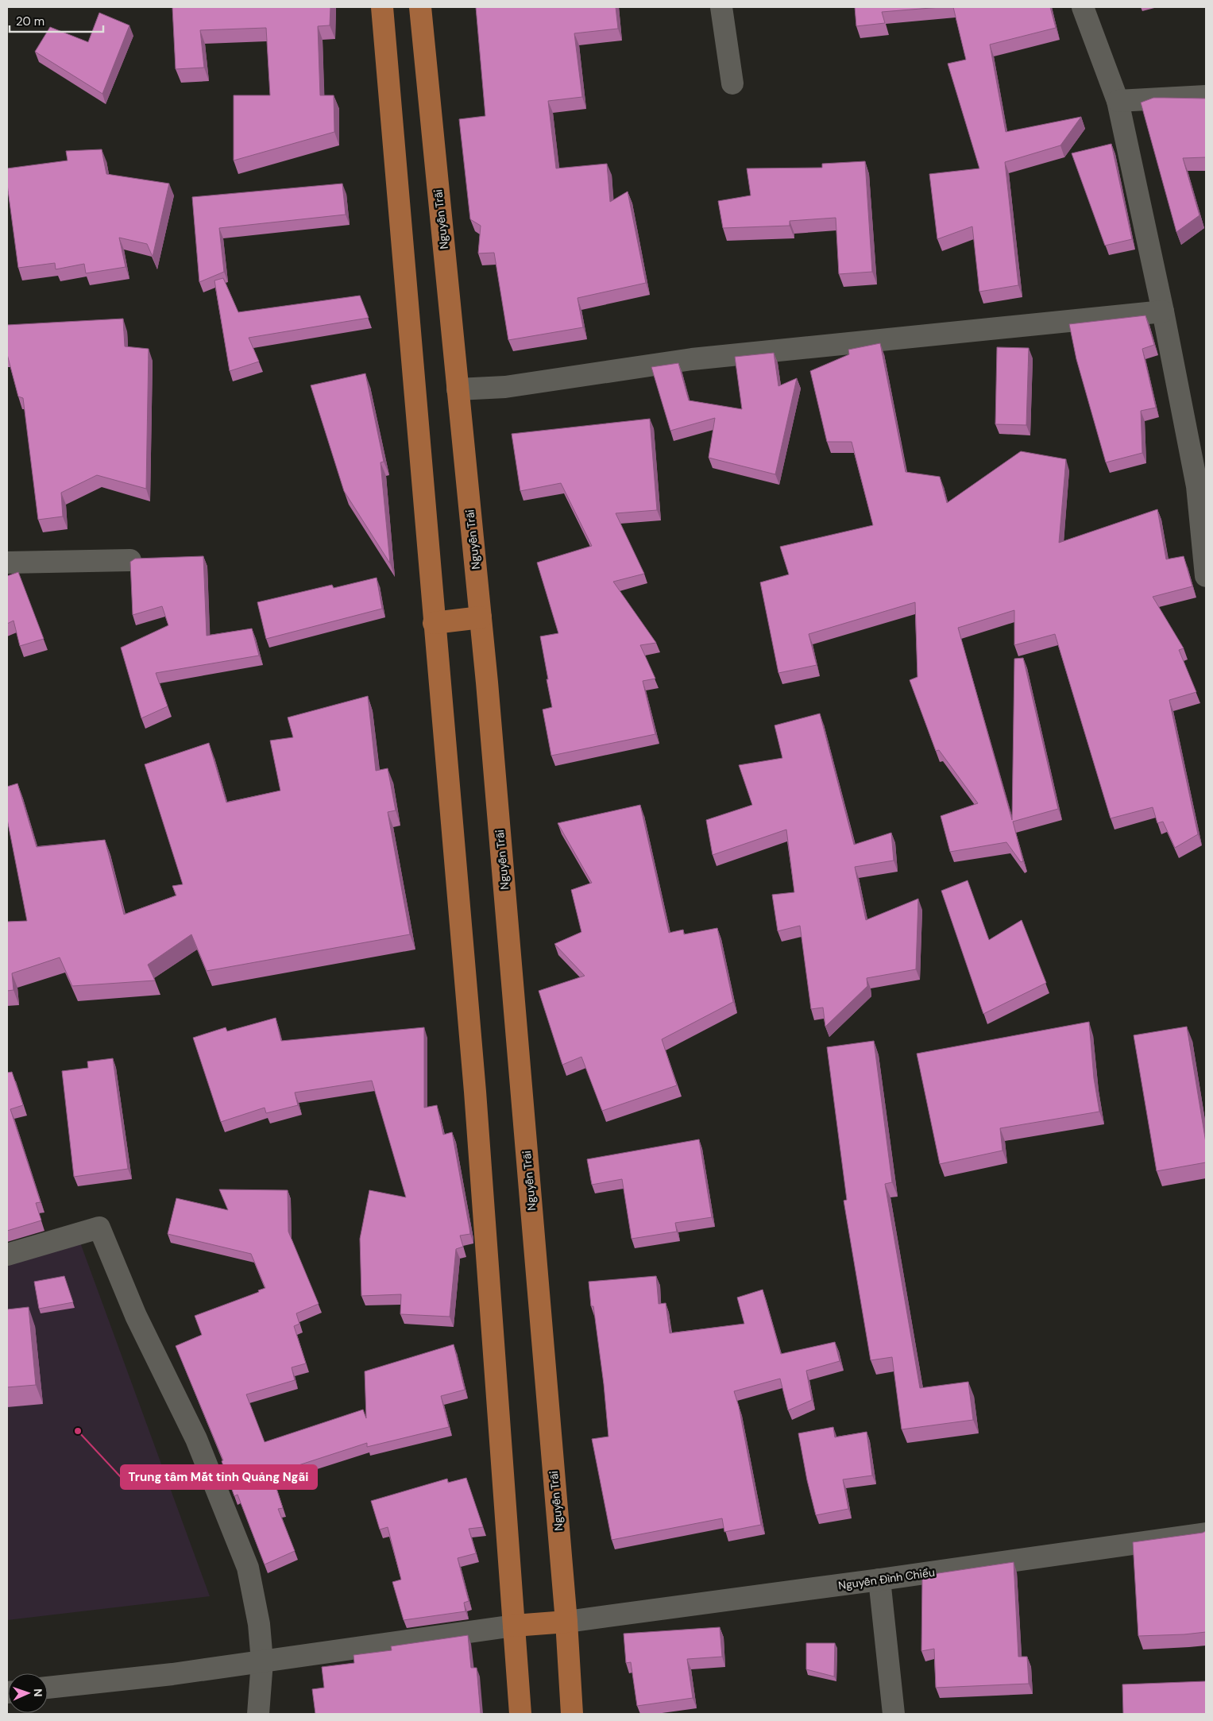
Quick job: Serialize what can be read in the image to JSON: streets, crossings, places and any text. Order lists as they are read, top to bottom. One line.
{"streets":{"main road":["Nguyễn Trãi"],"street":["Nguyễn Đình Chiểu"]},"crossings":[["Nguyễn Trãi","Nguyễn Đình Chiểu"]],"places":["Trung tâm Mắt tỉnh Quảng Ngãi"],"scale_bar":"20 m","north":"right"}
